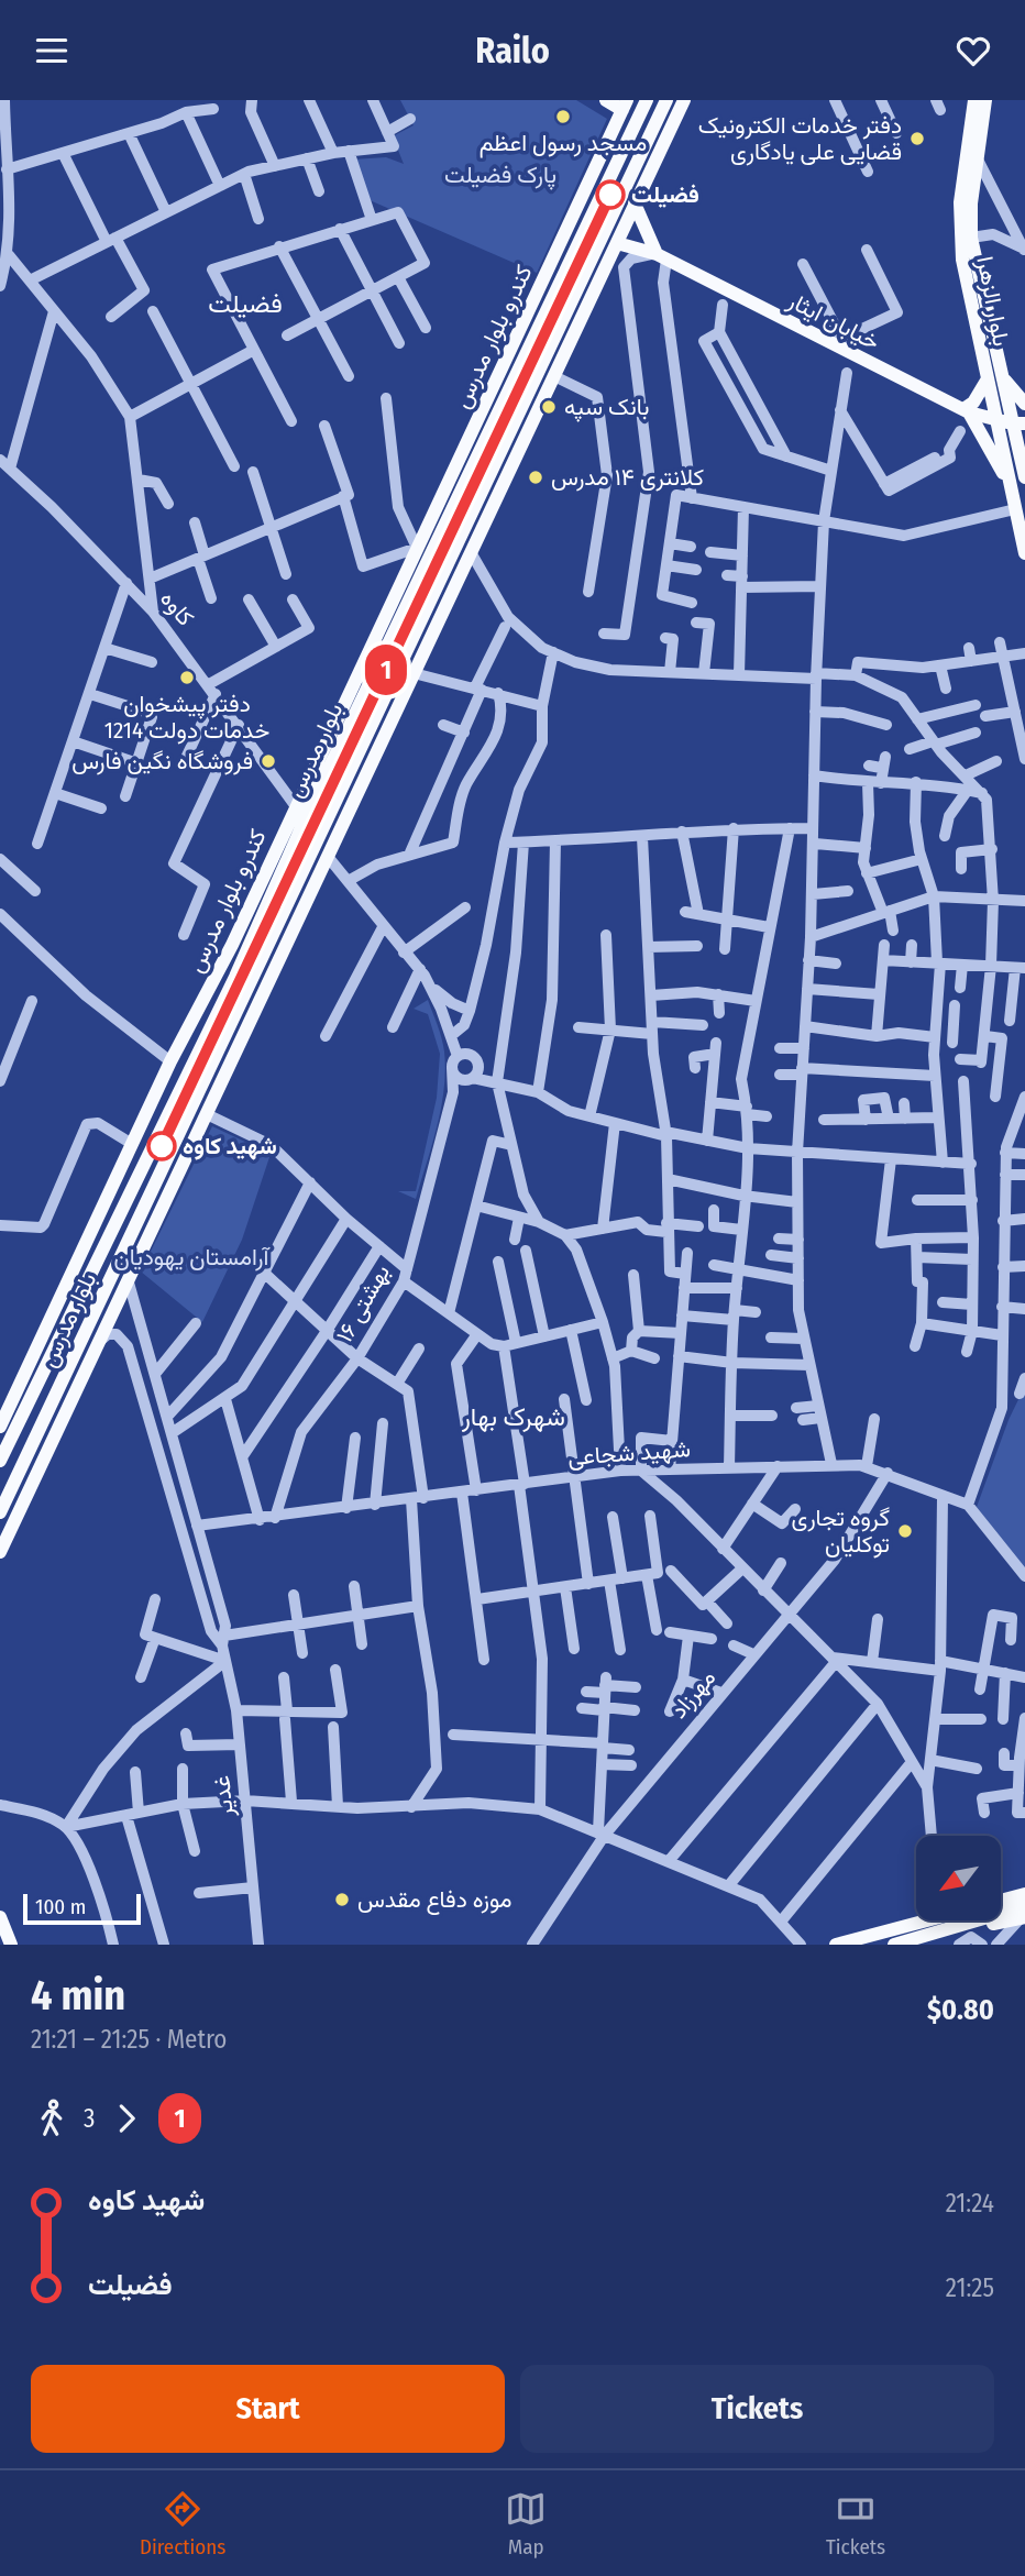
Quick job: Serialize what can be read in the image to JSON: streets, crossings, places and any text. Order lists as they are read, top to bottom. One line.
{"streets":{"main road":["بلوار الزهرا","خیابان ایثار","کندرو بلوار مدرس","بلوار مدرس"],"street":["کاوه","۱۶ بهشتی","شهید شجاعی","مهرزاد","غدیر"]},"crossings":[["بلوار الزهرا","خیابان ایثار"],["کندرو بلوار مدرس","کاوه"],["۱۶ بهشتی","شهید شجاعی"],["شهید شجاعی","مهرزاد"]],"districts":["فضیلت","شهرک بهار"],"parks":["پارک فضیلت","آرامستان یهودیان"],"places":["مسجد رسول اعظم","دفتر خدمات الکترونیک قضایی علی یادگاری","فضیلت","بانک سپه","کلانتری ۱۴ مدرس","دفتر پیشخوان خدمات دولت 1214","فروشگاه نگین فارس","شهید کاوه","گروه تجاری توکلیان","موزه دفاع مقدس"],"lines":["metro line 1"],"scale_bar":"100 m","north":"bottom left","page":{"header":"Railo","on_map":"1","scale":"100 m","heading":["4 min","21:21 – 21:25 · Metro","$0.80"],"legs":["3","1"],"list":[{"name":"شهید کاوه","value":"21:24"},{"name":"فضیلت","value":"21:25"}],"buttons":["Start","Tickets"],"tabs":["Directions","Map","Tickets"]}}
